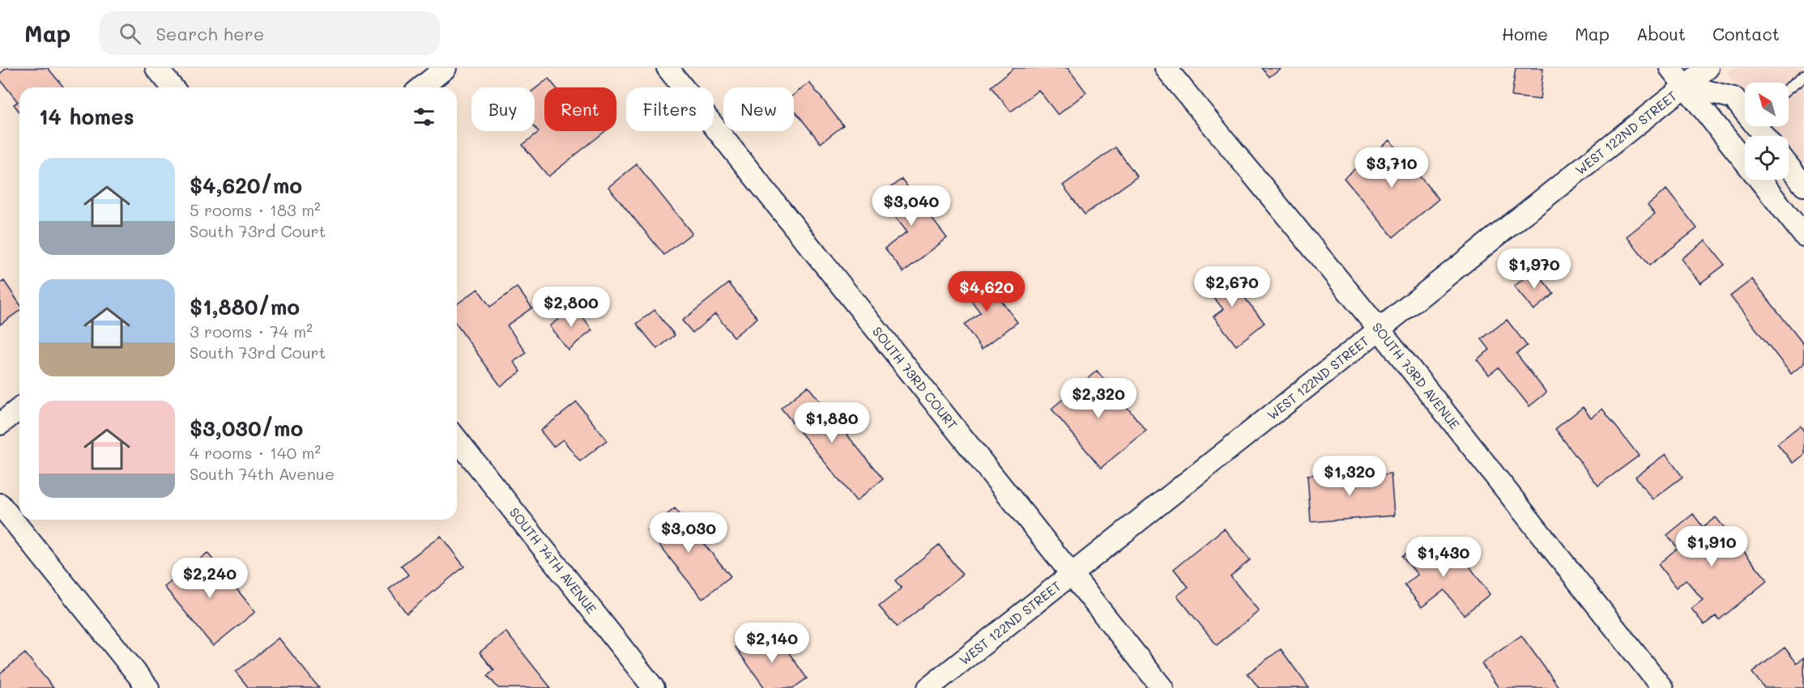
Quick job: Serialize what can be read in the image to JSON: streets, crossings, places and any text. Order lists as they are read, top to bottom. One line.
{"streets":{"street":["WEST 122ND STREET","SOUTH 73RD AVENUE","SOUTH 73RD COURT","SOUTH 74TH AVENUE"]},"crossings":[["WEST 122ND STREET","SOUTH 73RD AVENUE"],["WEST 122ND STREET","SOUTH 73RD COURT"]],"north":"top left","page":{"header":"Map","search":"Search here","nav":["Home","Map","About","Contact"],"chip":["Buy","Rent","Filters","New"],"heading":"14 homes","list":[{"name":"$4,620/mo","note":"5 rooms · 183 m² · South 73rd Court"},{"name":"$1,880/mo","note":"3 rooms · 74 m² · South 73rd Court"},{"name":"$3,030/mo","note":"4 rooms · 140 m² · South 74th Avenue"}],"price":["$3,710","$3,040","$1,970","$2,670","$4,620","$2,800","$2,320","$1,880","$1,320","$3,030","$1,910","$1,430","$2,240","$2,140"]}}
